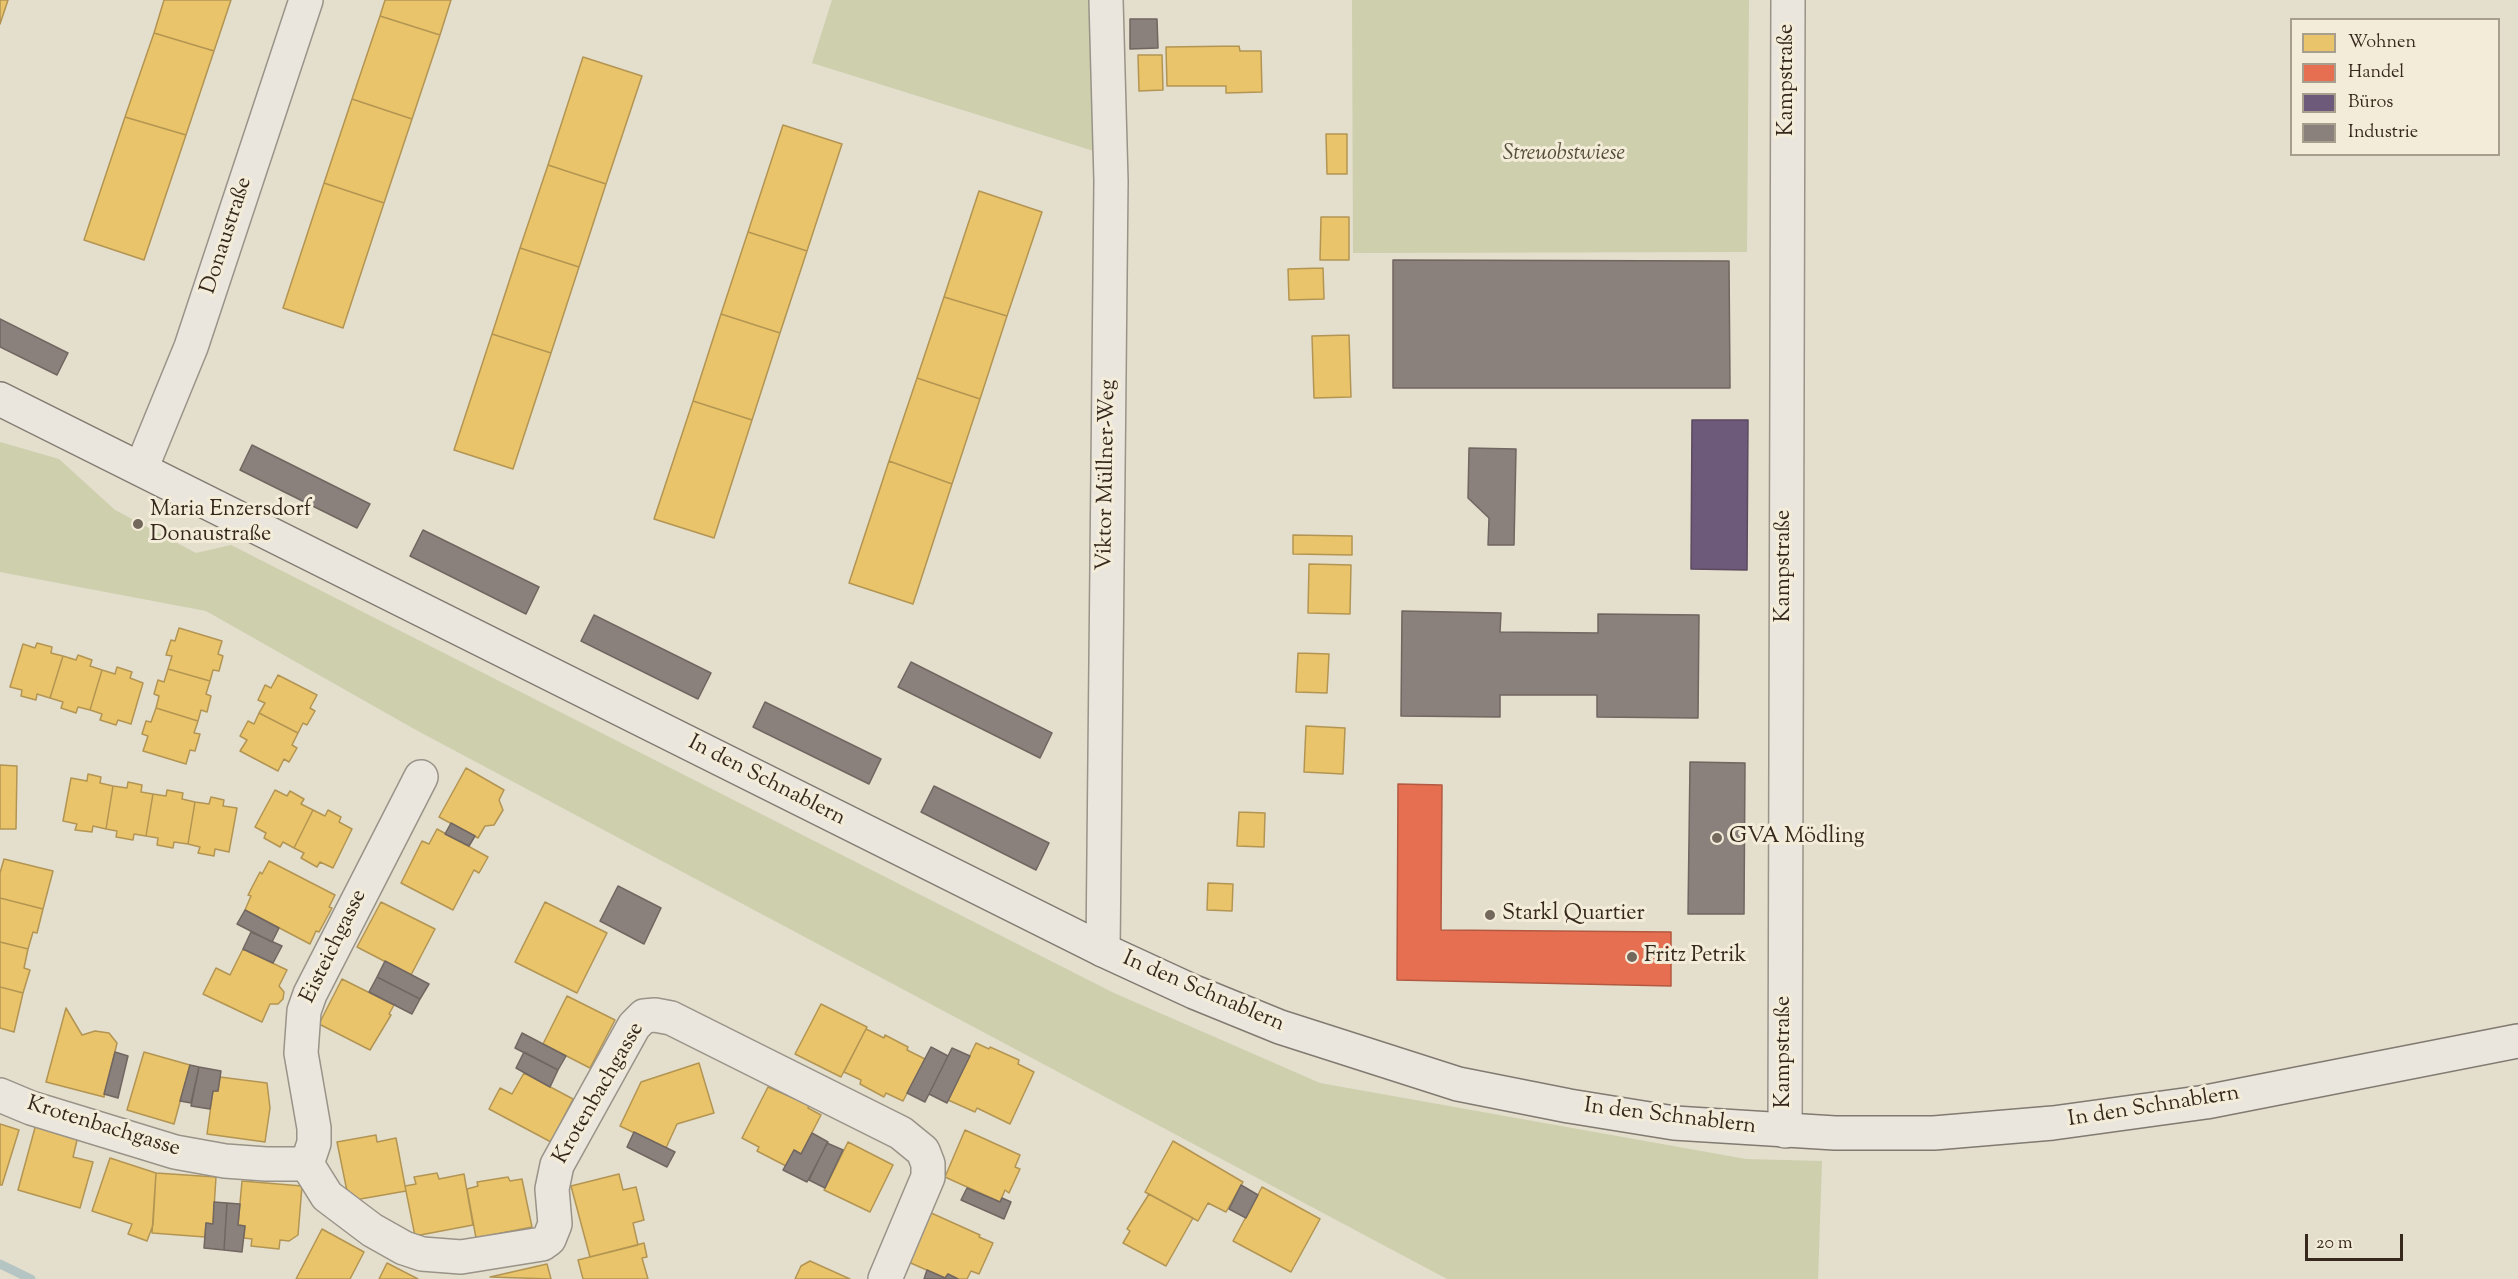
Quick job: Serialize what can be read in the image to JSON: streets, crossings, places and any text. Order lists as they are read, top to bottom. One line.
{"streets":{"street":["Kampstraße","Donaustraße","Viktor Müllner-Weg","In den Schnablern","Eisteichgasse","Krotenbachgasse"]},"crossings":[["Kampstraße","In den Schnablern"],["Donaustraße","In den Schnablern"],["Viktor Müllner-Weg","In den Schnablern"],["Eisteichgasse","Krotenbachgasse"]],"parks":["Streuobstwiese"],"places":["Maria Enzersdorf Donaustraße","GVA Mödling","Starkl Quartier","Fritz Petrik"],"legend":["Wohnen","Handel","Büros","Industrie"],"scale_bar":"20 m"}
